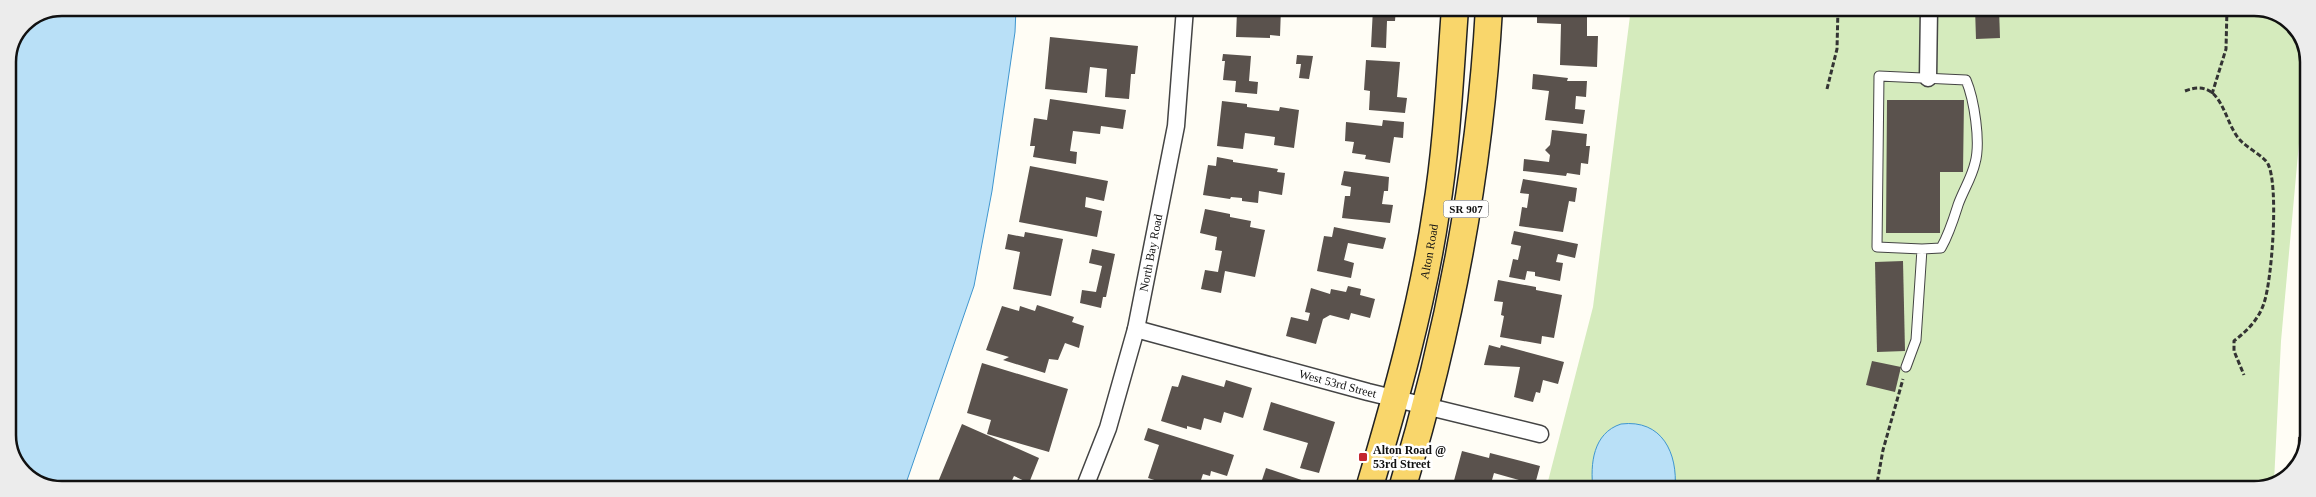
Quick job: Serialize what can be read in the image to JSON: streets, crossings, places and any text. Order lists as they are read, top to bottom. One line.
{"streets":{"main road":["SR 907","Alton Road"],"street":["North Bay Road","West 53rd Street"]},"crossings":[["SR 907","West 53rd Street"],["North Bay Road","West 53rd Street"],["Alton Road","West 53rd Street"]],"places":{"transit":["Alton Road @ 53rd Street"]}}
